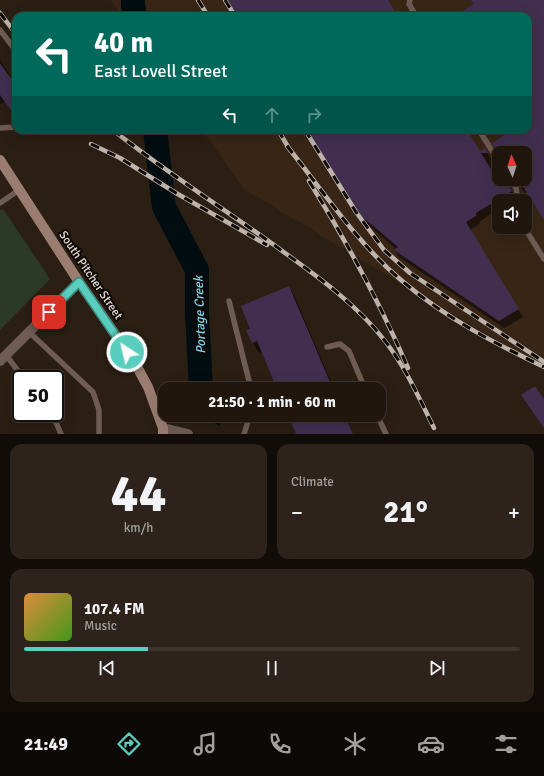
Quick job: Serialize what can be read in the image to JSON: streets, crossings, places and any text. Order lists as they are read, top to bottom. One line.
{"streets":{"main road":["South Pitcher Street"]},"water":["Portage Creek"],"north":"top","page":{"turn":["40 m","East Lovell Street"],"limit":"50","trip":"21:50 · 1 min · 60 m","tile":[["44","km/h"],"Climate"],"heat":["−","21°","+"],"song":["107.4 FM","Music"],"tabs":"21:49"}}
